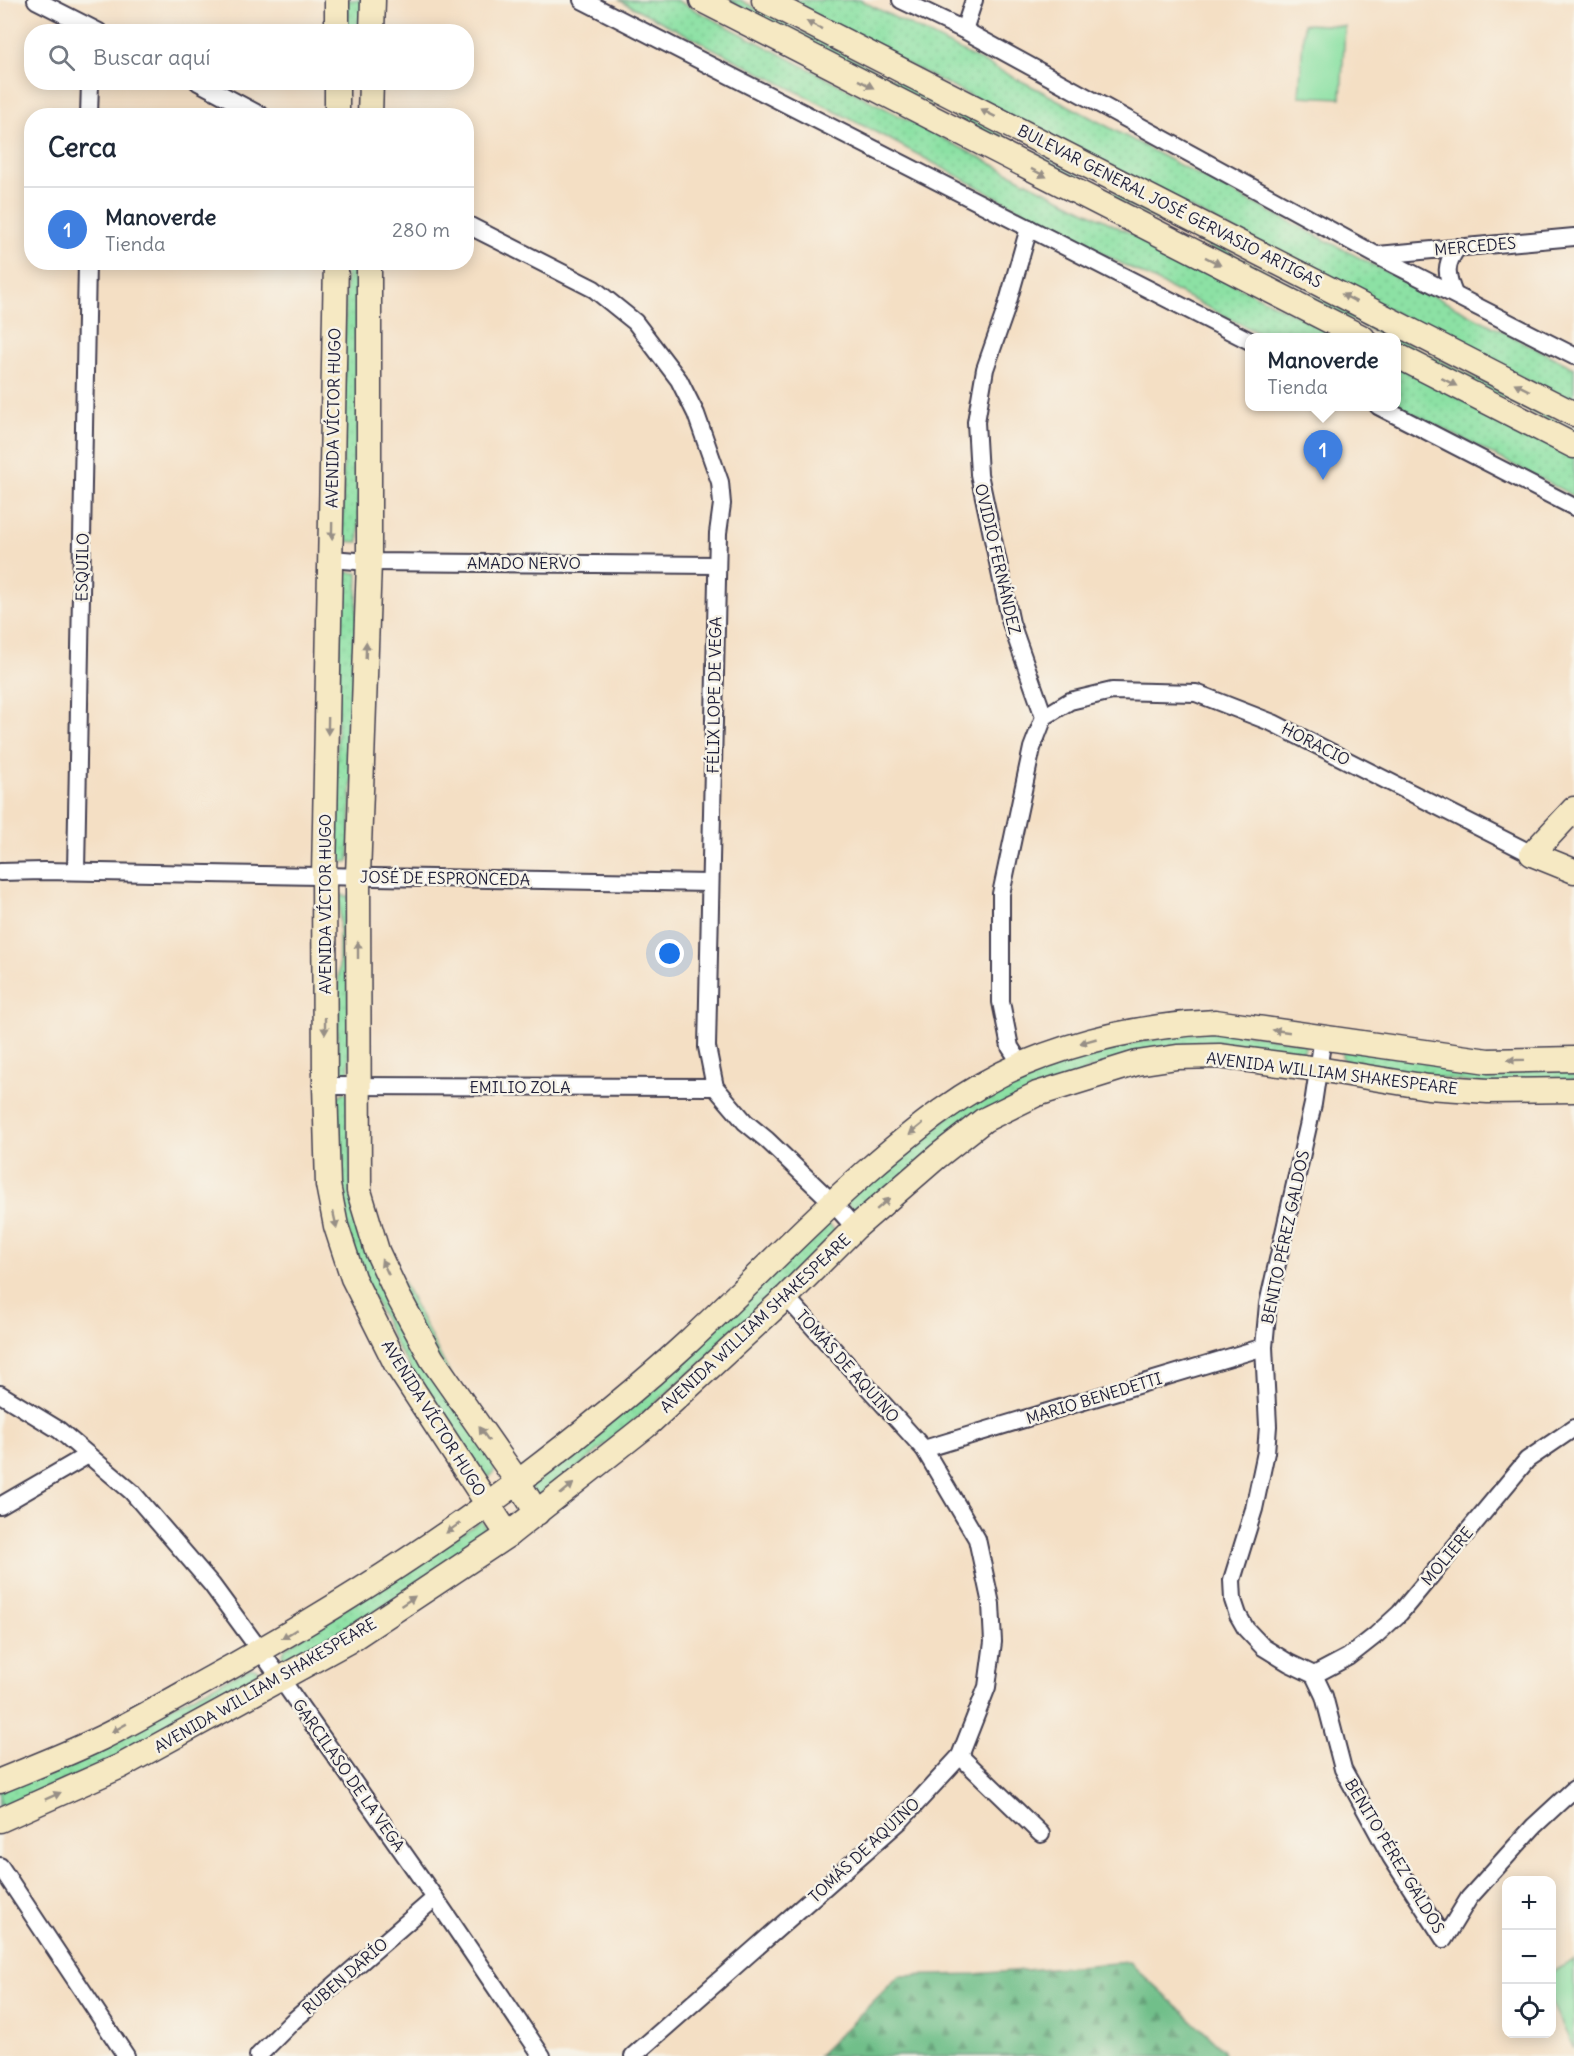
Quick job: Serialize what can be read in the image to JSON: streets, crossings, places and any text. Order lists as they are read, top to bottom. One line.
{"streets":{"street":["BULEVAR GENERAL JOSÉ GERVASIO ARTIGAS","MERCEDES","AVENIDA VÍCTOR HUGO","OVIDIO FERNÁNDEZ","AMADO NERVO","ESQUILO","FÉLIX LOPE DE VEGA","HORACIO","JOSÉ DE ESPRONCEDA","AVENIDA WILLIAM SHAKESPEARE","EMILIO ZOLA","BENITO PÉREZ GALDOS","TOMÁS DE AQUINO","MARIO BENEDETTI","MOLIERE","GARCILASO DE LA VEGA","RUBEN DARÍO"]},"crossings":[["AVENIDA VÍCTOR HUGO","AMADO NERVO"],["AVENIDA VÍCTOR HUGO","JOSÉ DE ESPRONCEDA"],["AVENIDA VÍCTOR HUGO","AVENIDA WILLIAM SHAKESPEARE"],["AVENIDA VÍCTOR HUGO","EMILIO ZOLA"],["OVIDIO FERNÁNDEZ","HORACIO"],["AMADO NERVO","FÉLIX LOPE DE VEGA"],["ESQUILO","JOSÉ DE ESPRONCEDA"],["FÉLIX LOPE DE VEGA","JOSÉ DE ESPRONCEDA"],["FÉLIX LOPE DE VEGA","AVENIDA WILLIAM SHAKESPEARE"],["FÉLIX LOPE DE VEGA","EMILIO ZOLA"],["AVENIDA WILLIAM SHAKESPEARE","BENITO PÉREZ GALDOS"],["AVENIDA WILLIAM SHAKESPEARE","TOMÁS DE AQUINO"],["AVENIDA WILLIAM SHAKESPEARE","GARCILASO DE LA VEGA"],["BENITO PÉREZ GALDOS","MARIO BENEDETTI"],["BENITO PÉREZ GALDOS","MOLIERE"],["TOMÁS DE AQUINO","MARIO BENEDETTI"],["GARCILASO DE LA VEGA","RUBEN DARÍO"]],"page":{"search":"Buscar aquí","heading":"Cerca","list":[{"mark":"1","name":"Manoverde","note":"Tienda","value":"280 m"}],"popup":["Manoverde","Tienda"],"pins":"1","map_buttons":["+","−"]}}
